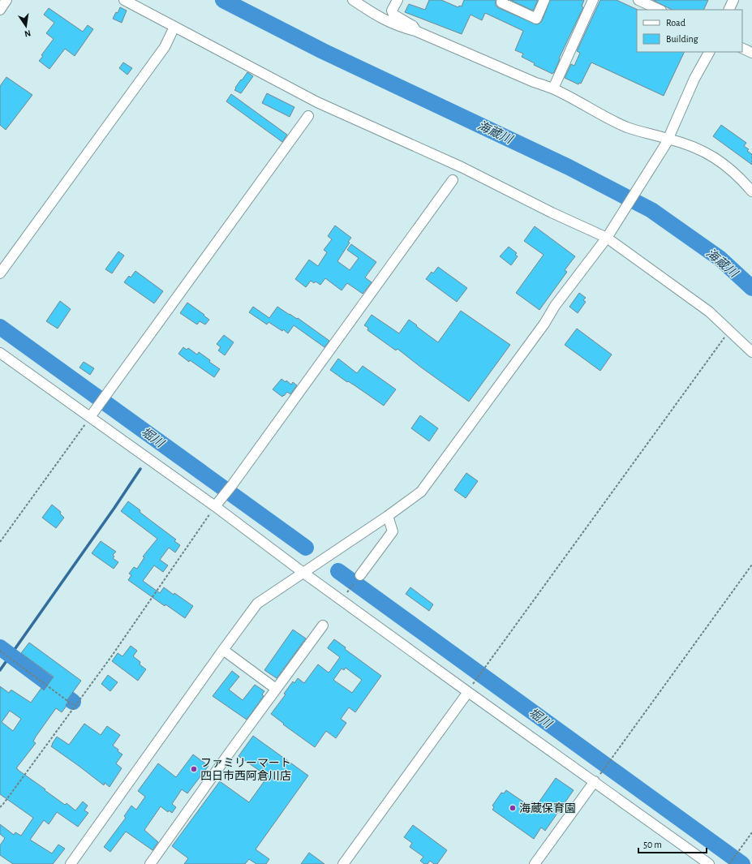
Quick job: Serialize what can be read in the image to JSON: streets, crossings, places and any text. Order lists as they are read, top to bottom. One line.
{"water":["海蔵川","堀川"],"places":["ファミリーマート 四日市西阿倉川店","海蔵保育園"],"legend":["Road","Building"],"scale_bar":"50 m","north":"bottom"}
